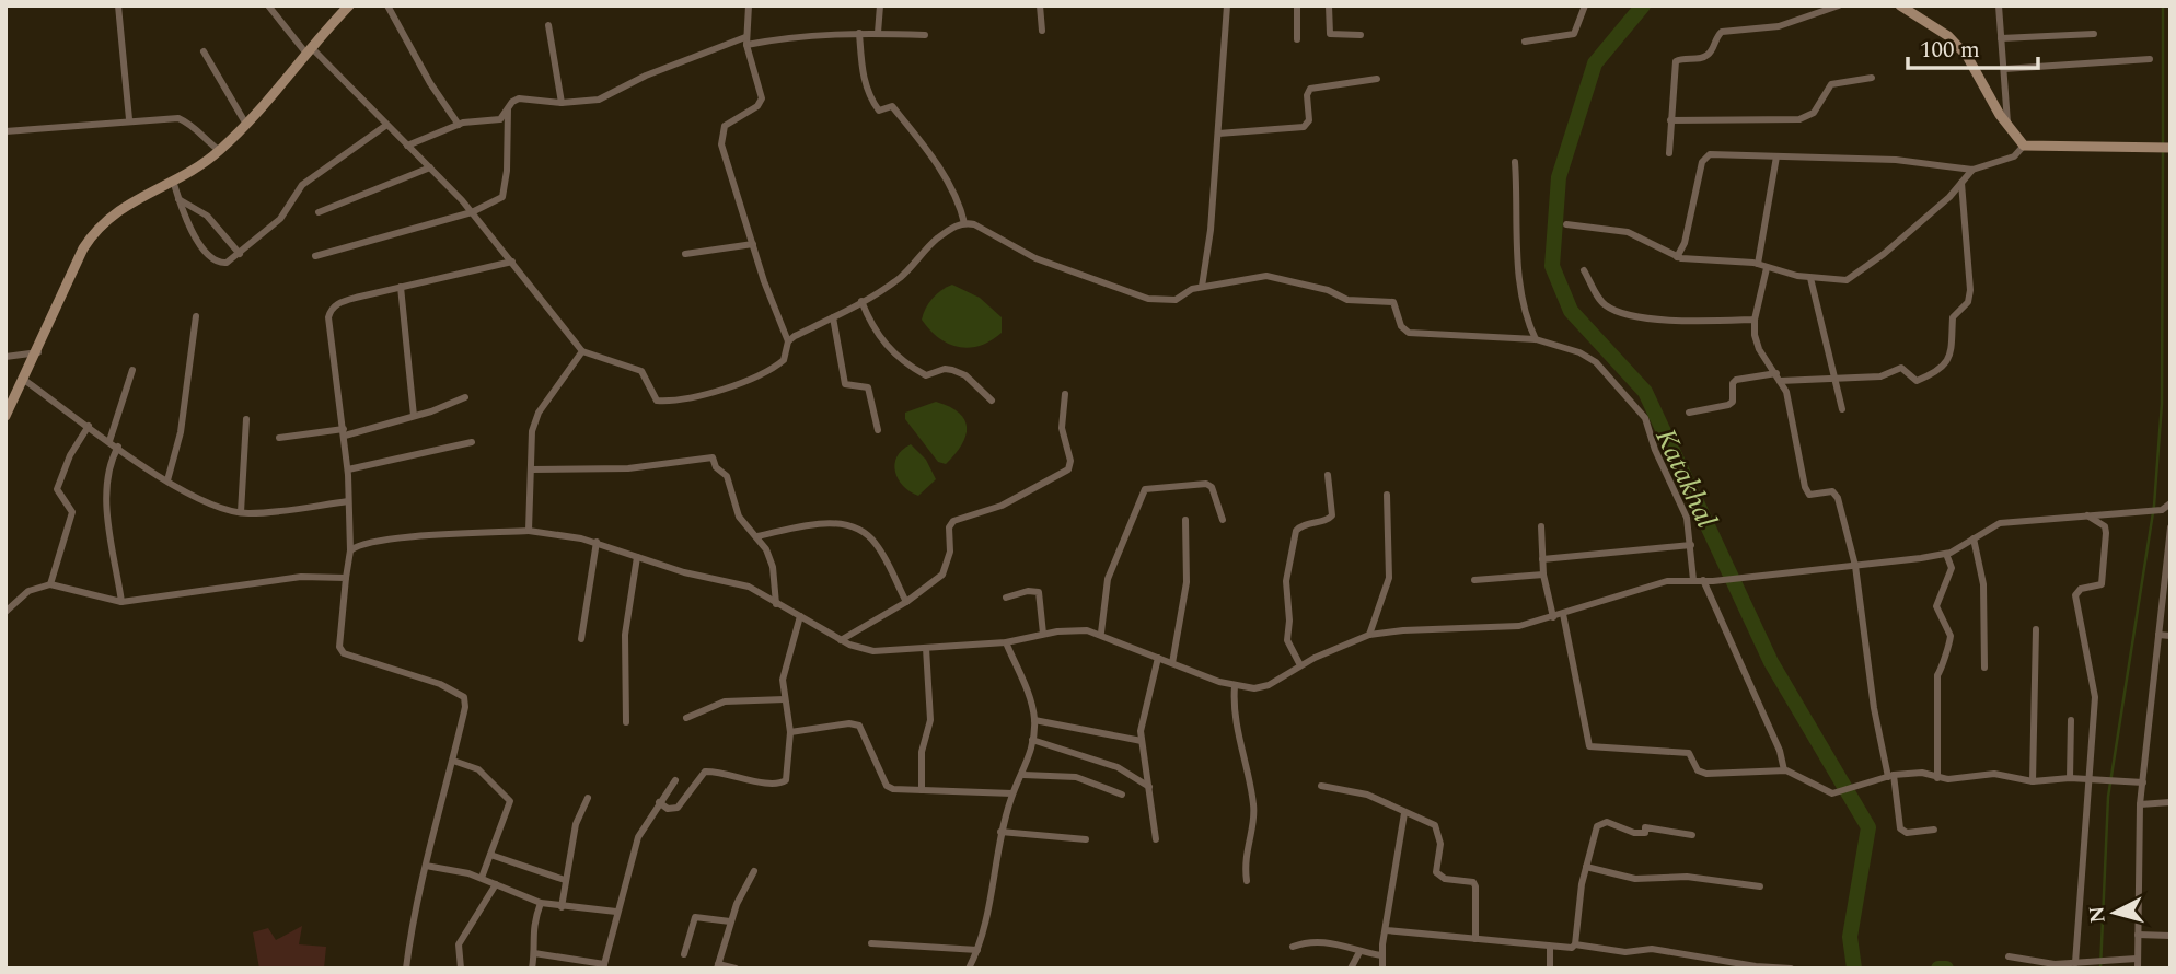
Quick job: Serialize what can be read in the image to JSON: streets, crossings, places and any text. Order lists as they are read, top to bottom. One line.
{"water":["Katakhal"],"scale_bar":"100 m","north":"left"}
